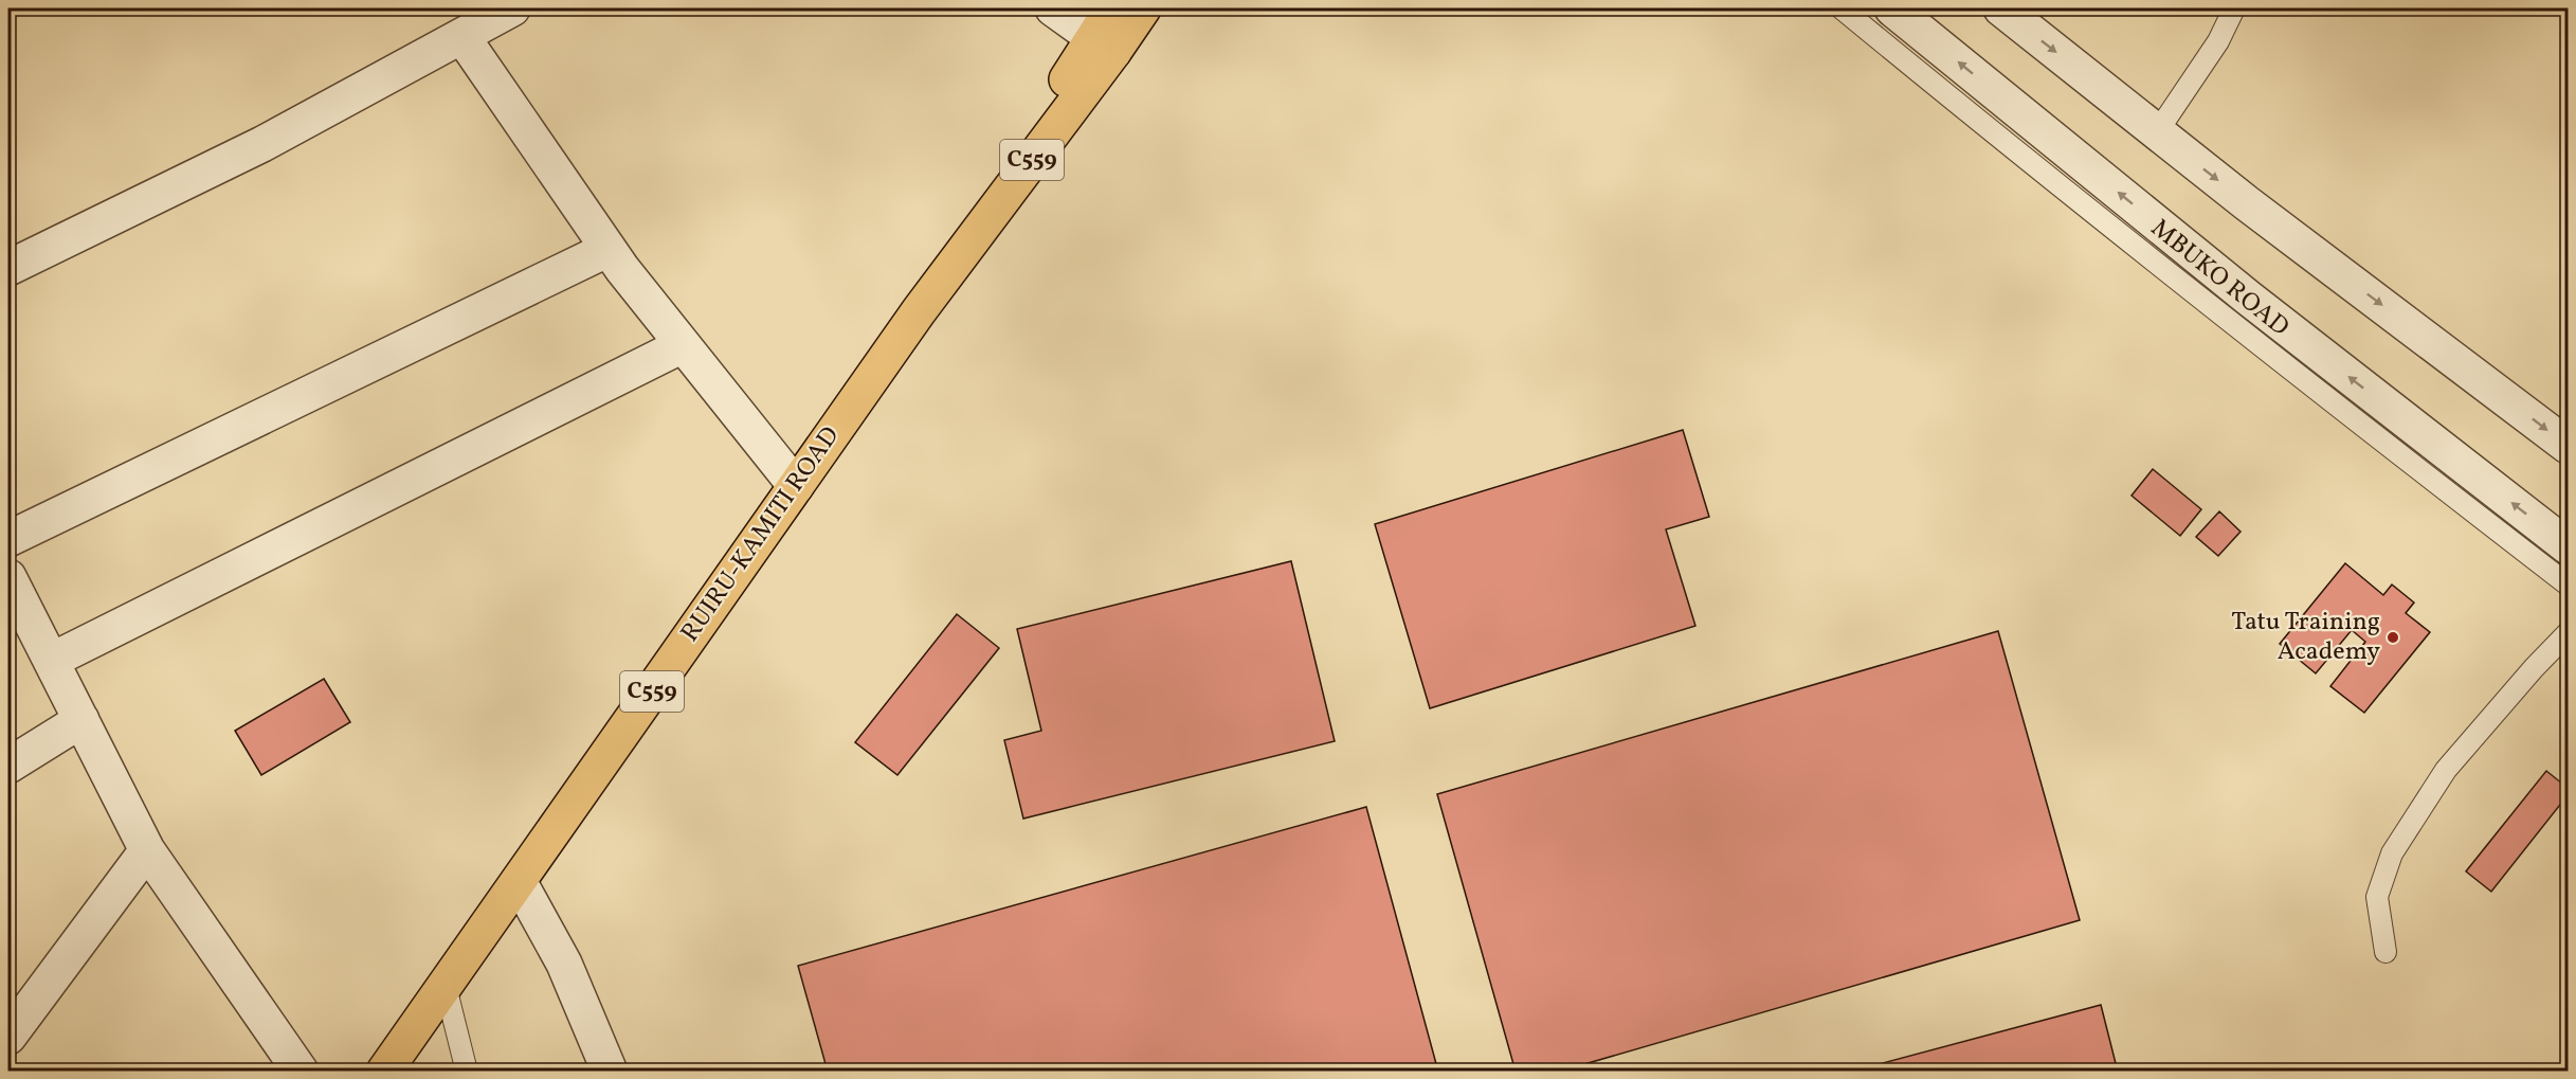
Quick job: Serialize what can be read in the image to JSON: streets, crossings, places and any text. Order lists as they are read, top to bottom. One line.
{"streets":{"main road":["C559","RUIRU-KAMITI ROAD"],"lane":["MBUKO ROAD"]},"places":["Tatu Training Academy"]}
